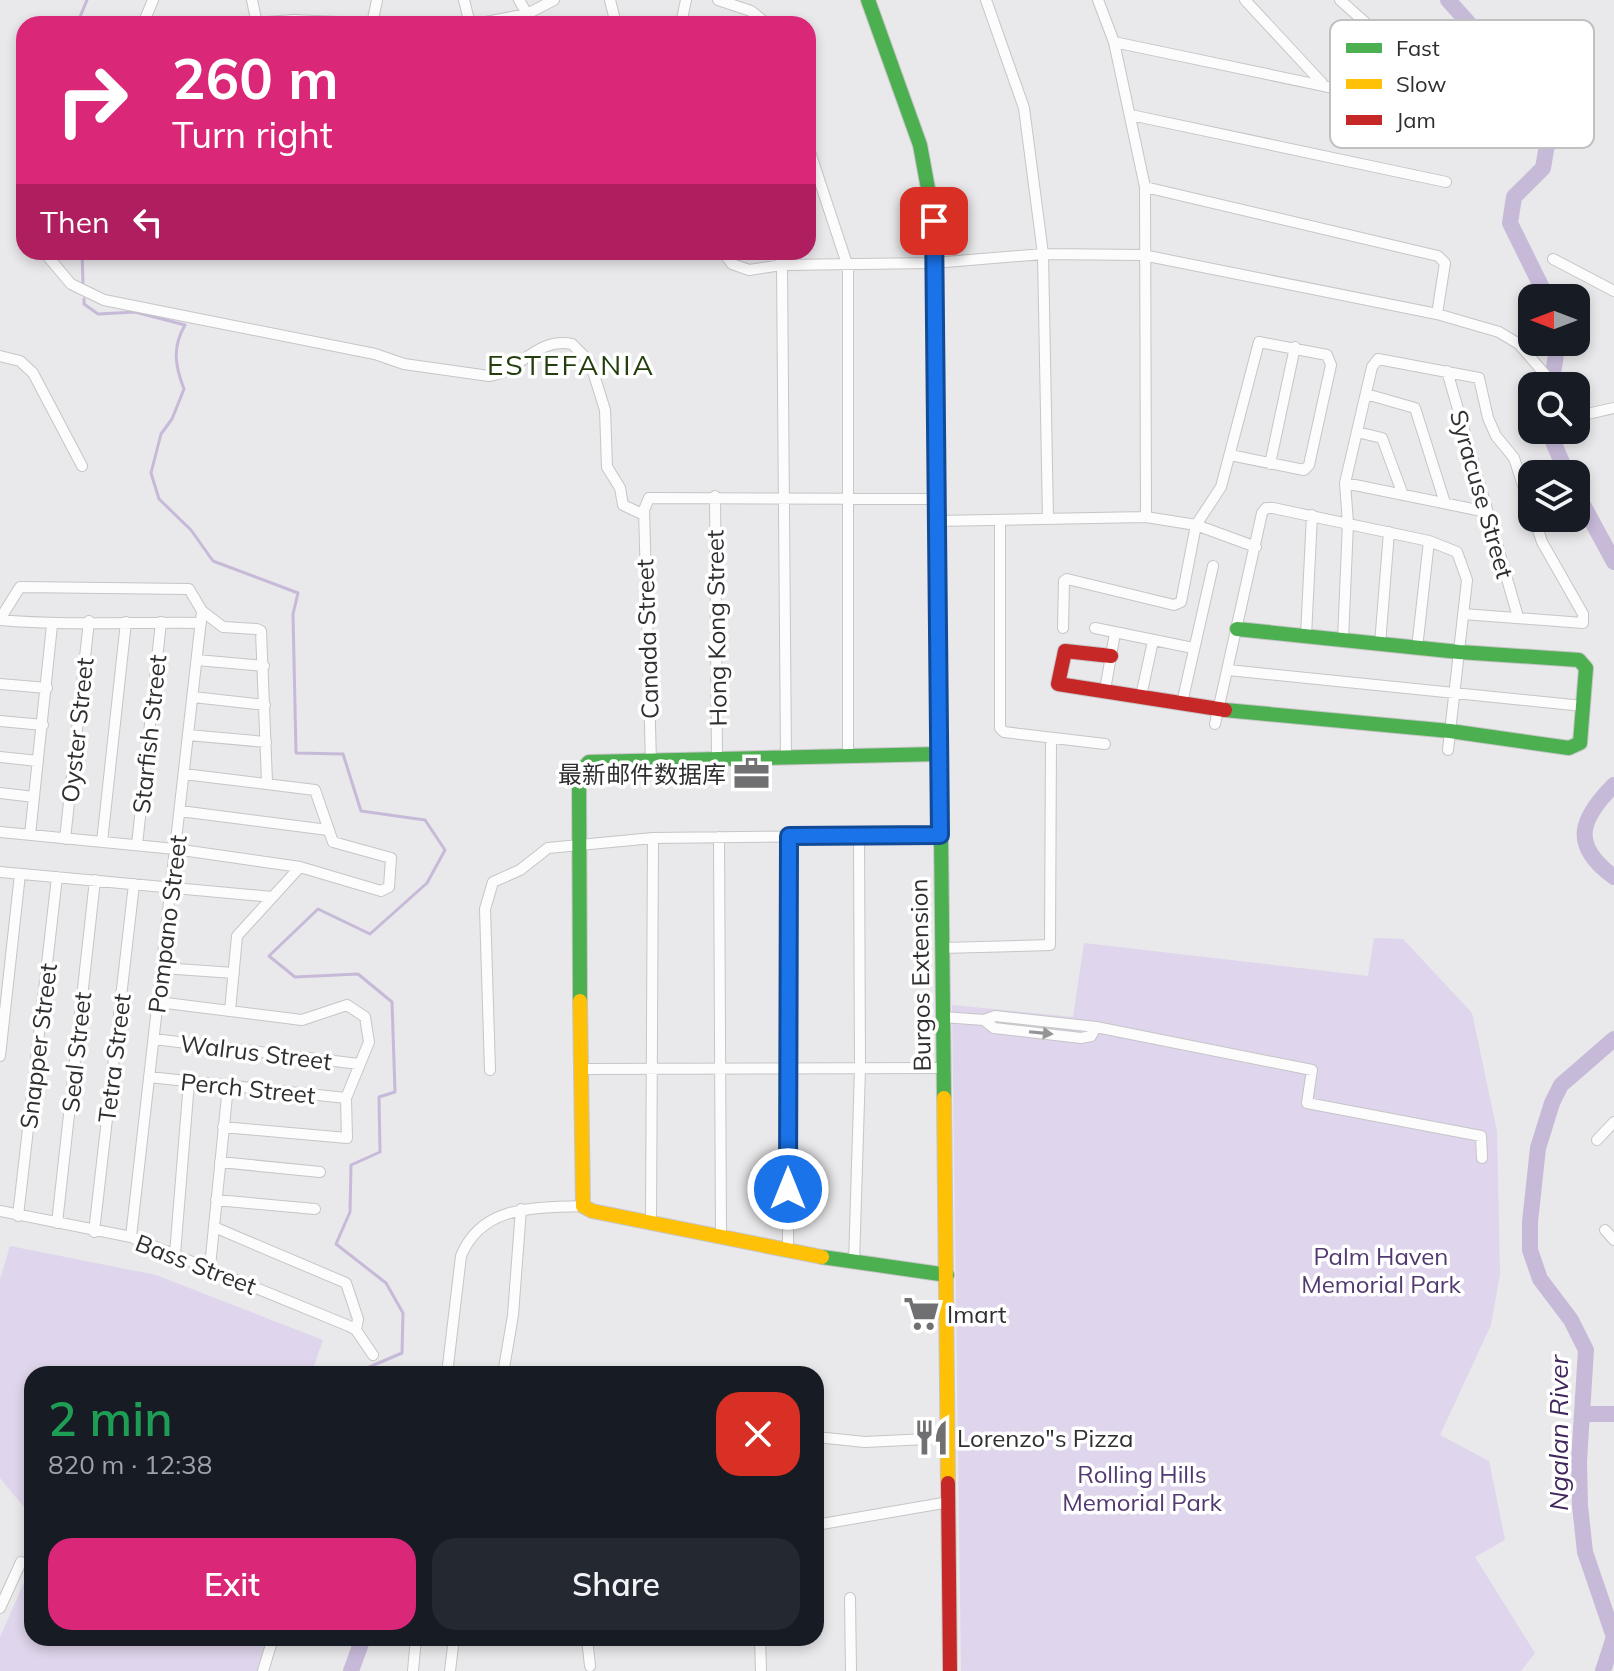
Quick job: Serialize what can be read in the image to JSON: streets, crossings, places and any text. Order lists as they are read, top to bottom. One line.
{"streets":{"street":["Syracuse Street","Hong Kong Street","Canada Street","Oyster Street","Starfish Street","Pompano Street","Burgos Extension","Snapper Street","Seal Street","Walrus Street","Tetra Street","Perch Street","Bass Street"]},"crossings":[["Pompano Street","Walrus Street"],["Pompano Street","Perch Street"],["Pompano Street","Bass Street"],["Snapper Street","Bass Street"],["Seal Street","Bass Street"],["Tetra Street","Bass Street"]],"districts":["ESTEFANIA"],"water":["Ngalan River"],"parks":["Palm Haven Memorial Park","Rolling Hills Memorial Park"],"places":{"office":["最新邮件数据库"],"supermarket":["Imart"],"restaurant":["Lorenzo\"s Pizza"]},"legend":["Fast","Slow","Jam"],"north":"left","page":{"turn":["260 m","Turn right"],"then":"Then","heading":["2 min","820 m · 12:38"],"buttons":["Exit","Share"]}}
